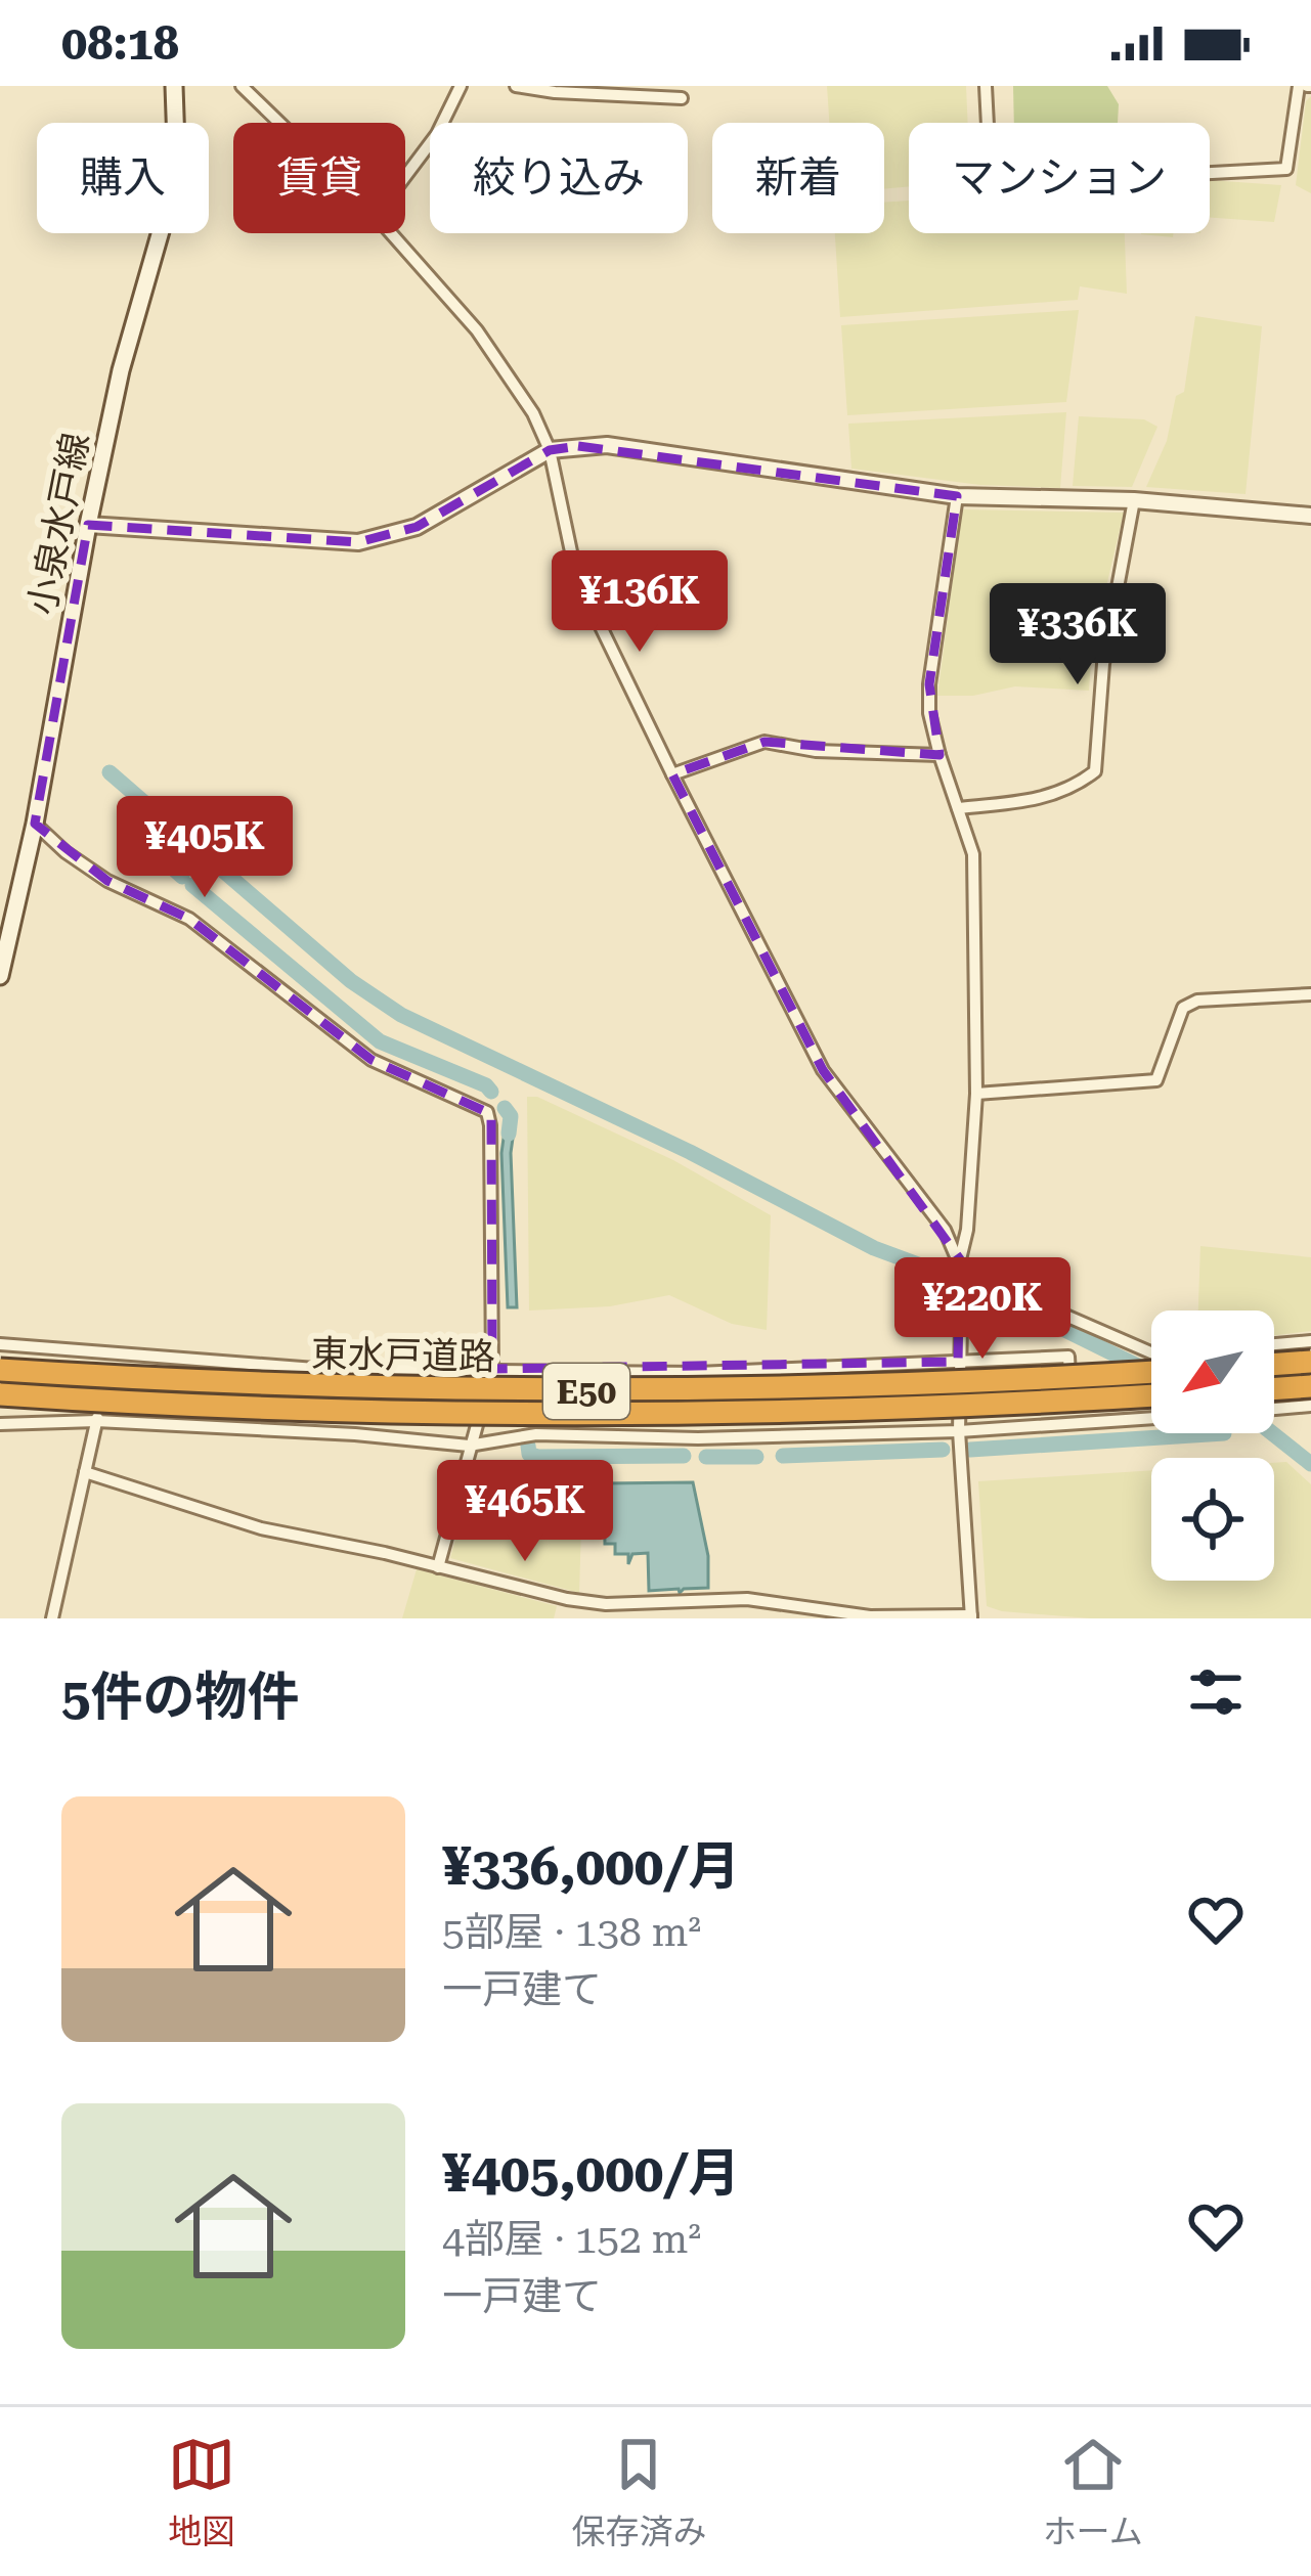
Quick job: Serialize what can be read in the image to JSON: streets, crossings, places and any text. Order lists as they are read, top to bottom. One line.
{"streets":{"highway":["東水戸道路","E50"],"main road":["小泉水戸線"]},"north":"bottom left","page":{"status":"08:18","chip":["購入","賃貸","絞り込み","新着","マンション"],"price":["¥136K","¥336K","¥405K","¥220K","¥465K"],"heading":"5件の物件","list":[{"name":"¥336,000/月","note":"5部屋 · 138 m² · 一戸建て"},{"name":"¥405,000/月","note":"4部屋 · 152 m² · 一戸建て"}],"tabs":["地図","保存済み","ホーム"]}}
